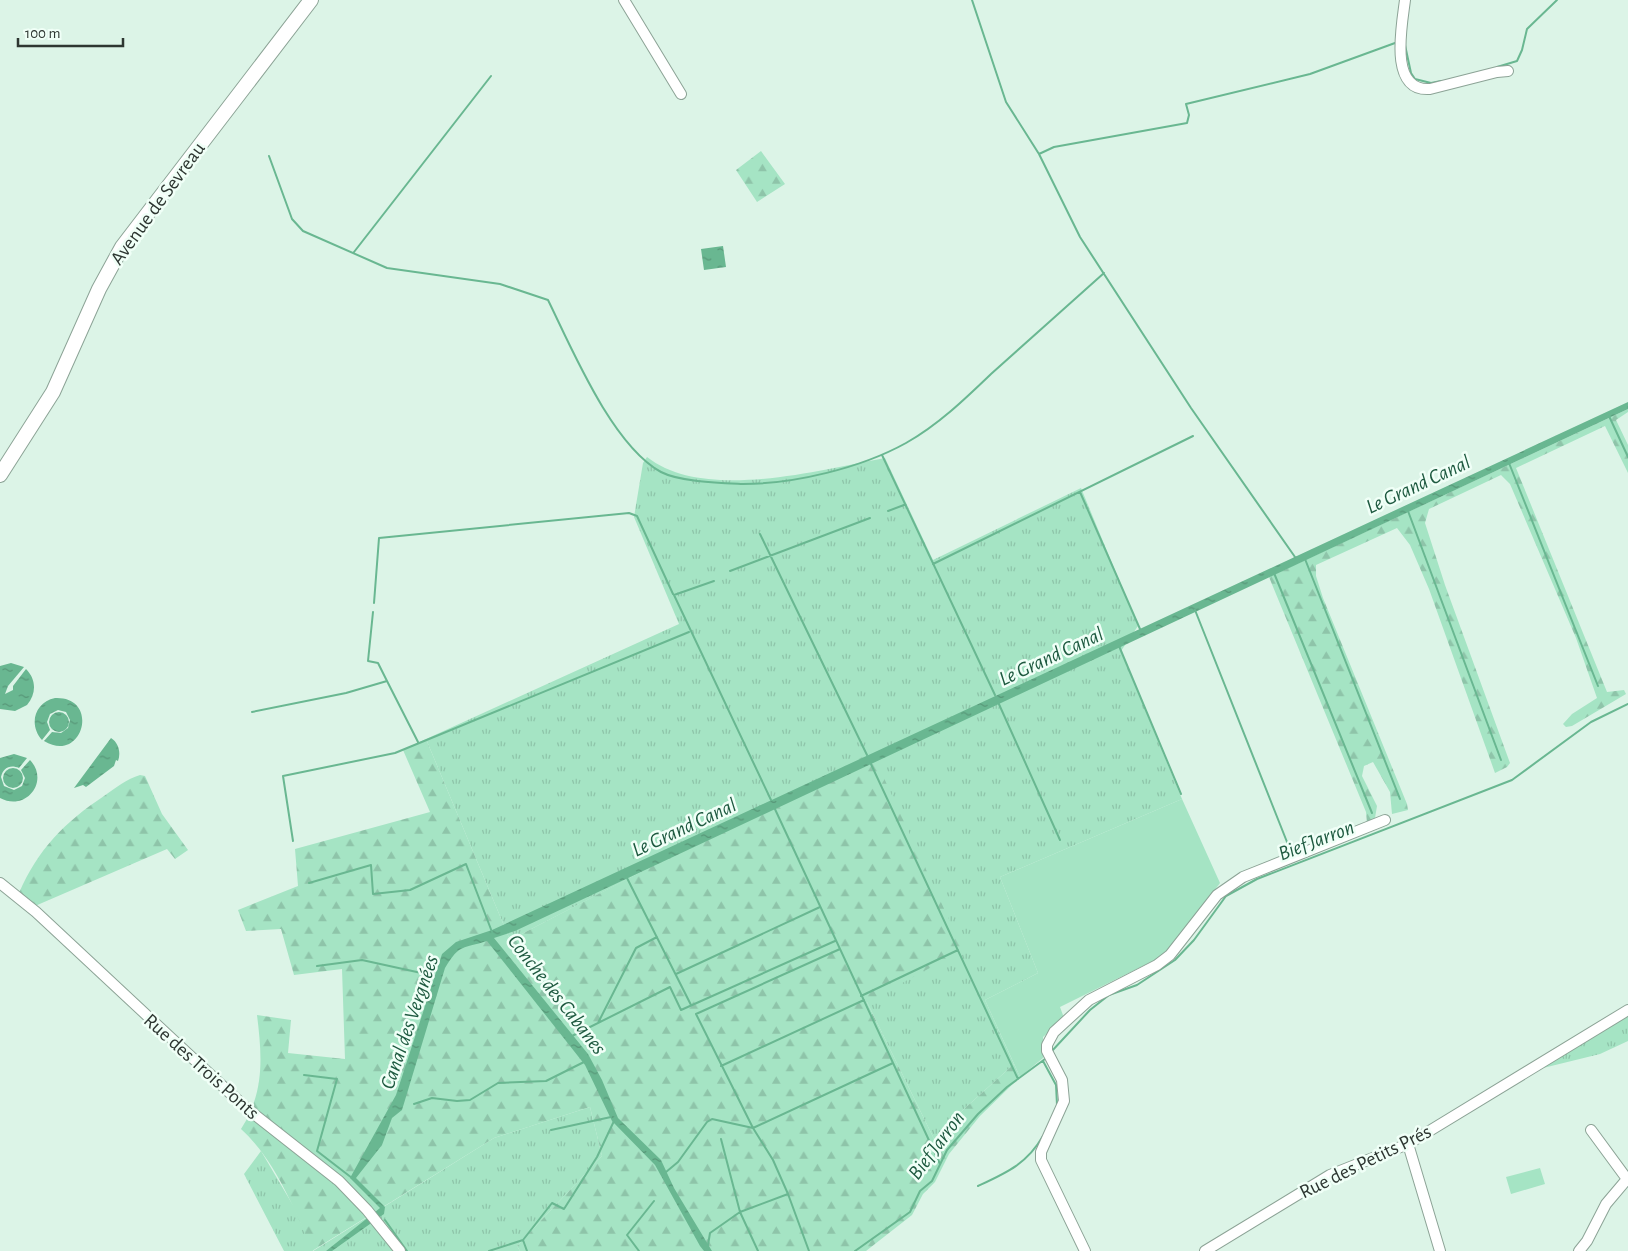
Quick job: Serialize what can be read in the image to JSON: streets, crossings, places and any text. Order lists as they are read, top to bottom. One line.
{"streets":{"main road":["Avenue de Sevreau"],"street":["Rue des Trois Ponts","Rue des Petits Prés"]},"water":["Le Grand Canal","Bief Jarron","Conche des Cabanes","Canal des Vergnées"],"scale_bar":"100 m"}
